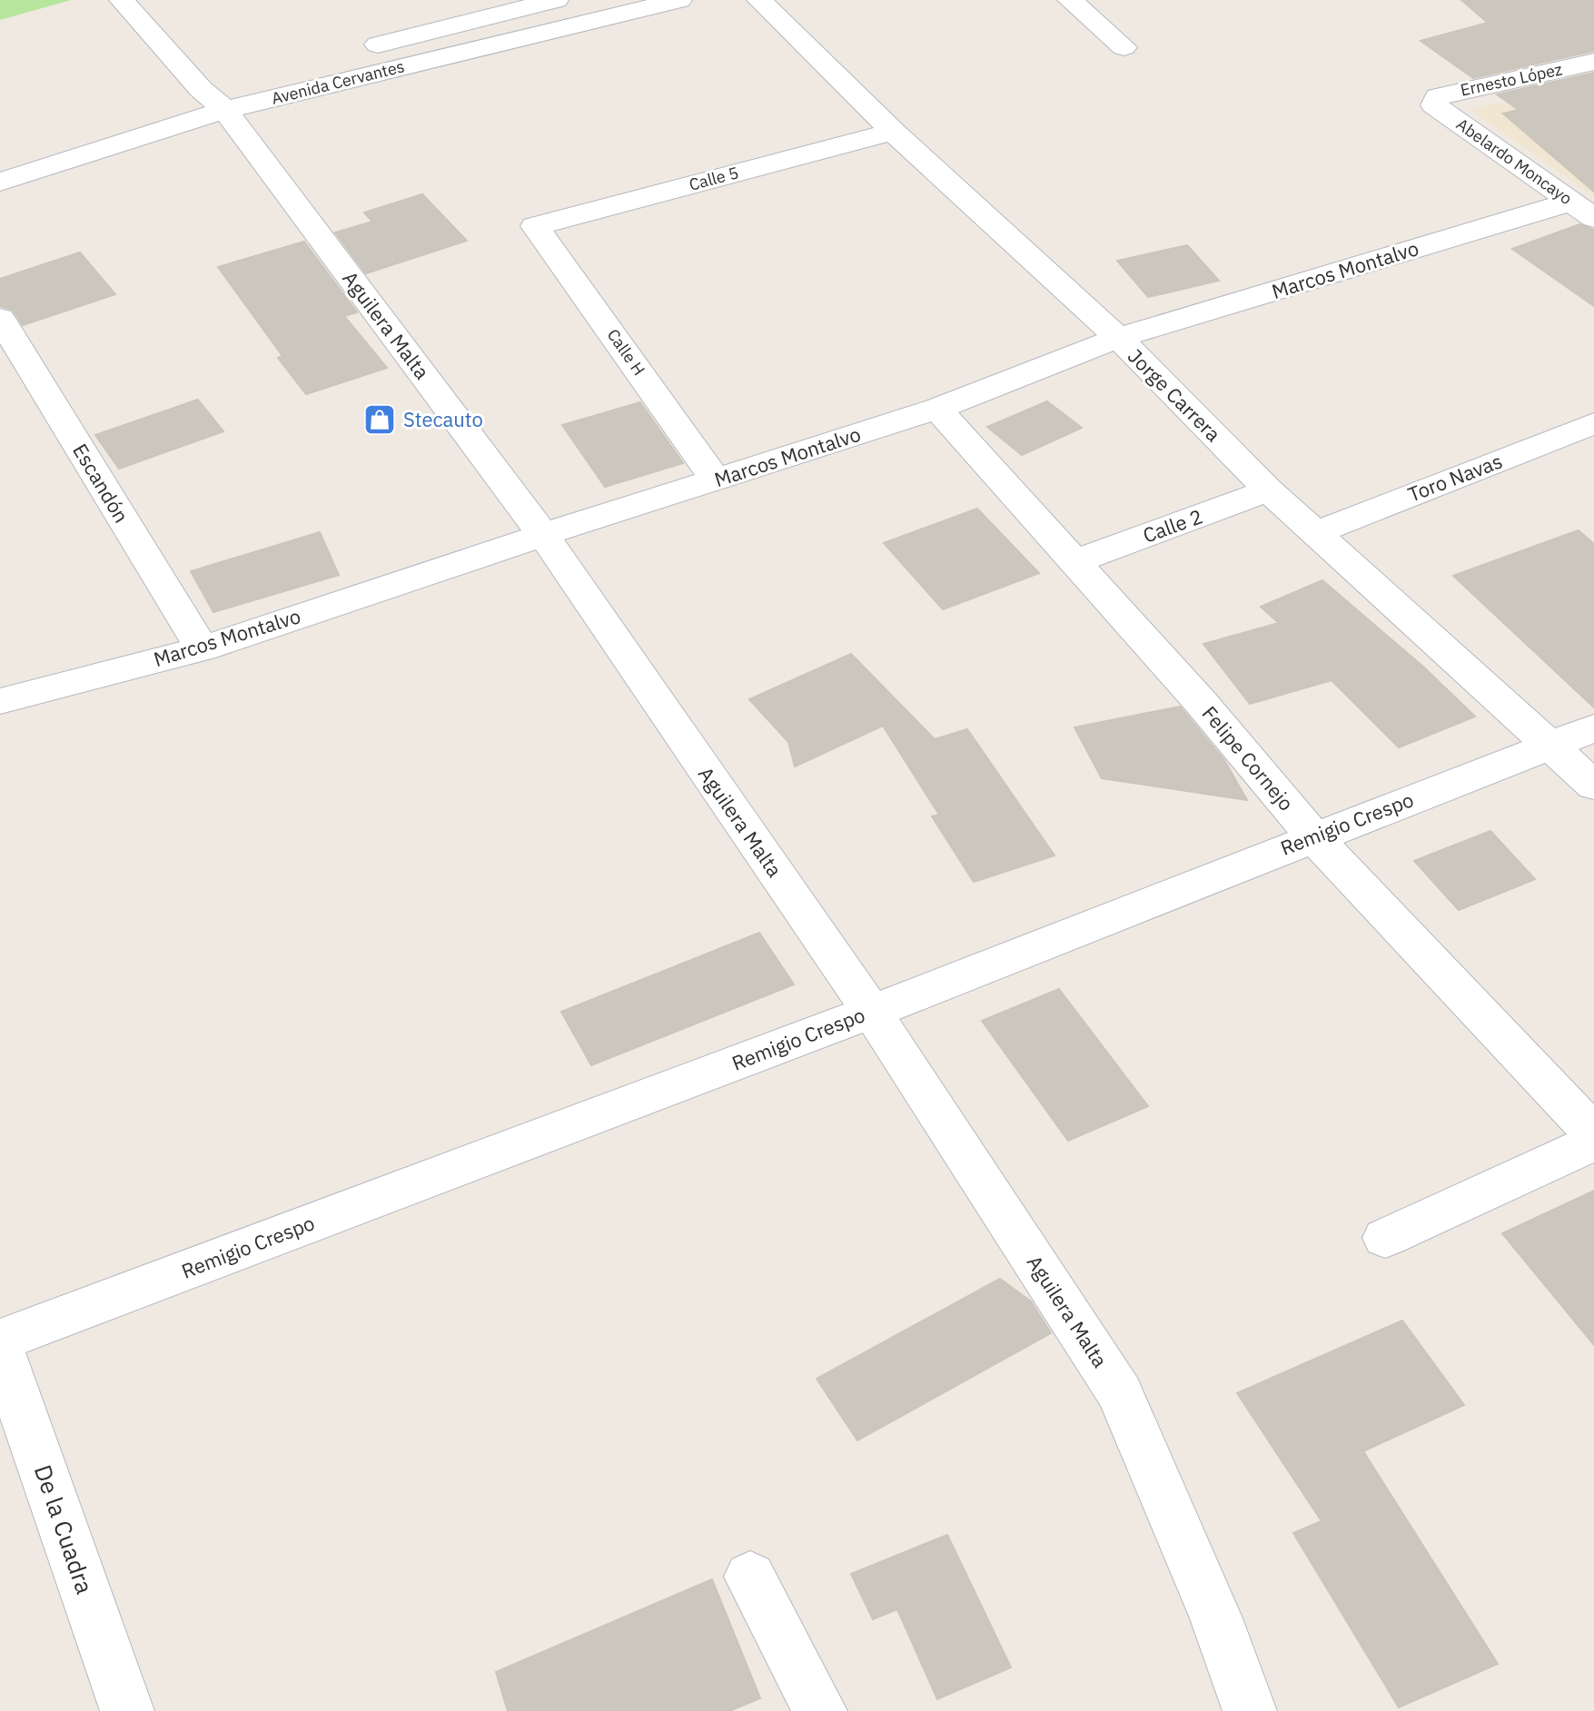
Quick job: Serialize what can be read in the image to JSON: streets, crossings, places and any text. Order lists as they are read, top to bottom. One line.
{"streets":{"street":["Ernesto López","Avenida Cervantes","Abelardo Moncayo","Calle 5","Marcos Montalvo","Aguilera Malta","Calle H","Jorge Carrera","Toro Navas","Escandón","Calle 2","Felipe Cornejo","Remigio Crespo","De la Cuadra"]},"crossings":[["Ernesto López","Abelardo Moncayo"],["Avenida Cervantes","Aguilera Malta"],["Abelardo Moncayo","Marcos Montalvo"],["Calle 5","Calle H"],["Calle 5","Jorge Carrera"],["Marcos Montalvo","Aguilera Malta"],["Marcos Montalvo","Calle H"],["Marcos Montalvo","Jorge Carrera"],["Marcos Montalvo","Escandón"],["Marcos Montalvo","Felipe Cornejo"],["Aguilera Malta","Remigio Crespo"],["Jorge Carrera","Toro Navas"],["Jorge Carrera","Calle 2"],["Jorge Carrera","Remigio Crespo"],["Calle 2","Felipe Cornejo"],["Felipe Cornejo","Remigio Crespo"]],"places":{"shop":["Stecauto"]}}
